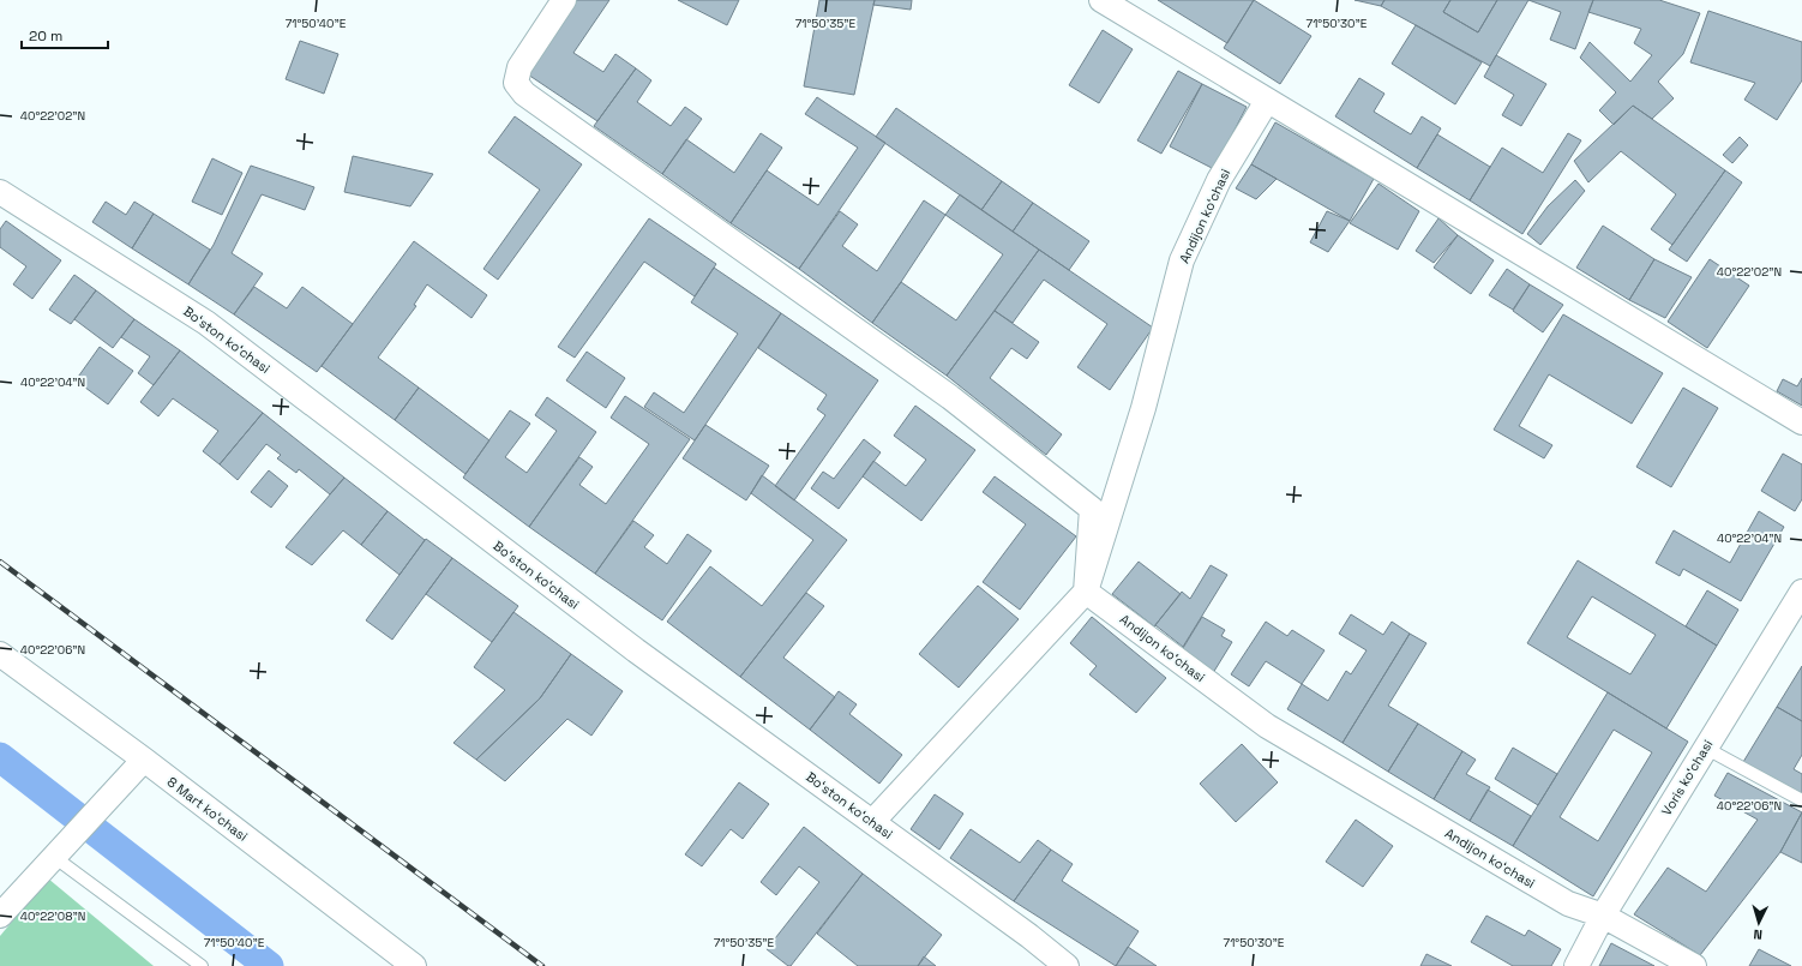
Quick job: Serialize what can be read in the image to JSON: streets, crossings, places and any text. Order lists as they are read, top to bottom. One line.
{"streets":{"street":["Andijon koʻchasi","Boʻston koʻchasi","Voris koʻchasi","8 Mart koʻchasi"]},"crossings":[["Andijon koʻchasi","Voris koʻchasi"]],"scale_bar":"20 m","north":"bottom","coordinates":["71°50'40\"E","71°50'35\"E","71°50'30\"E","40°22'02\"N","40°22'04\"N","40°22'06\"N","40°22'08\"N"]}
